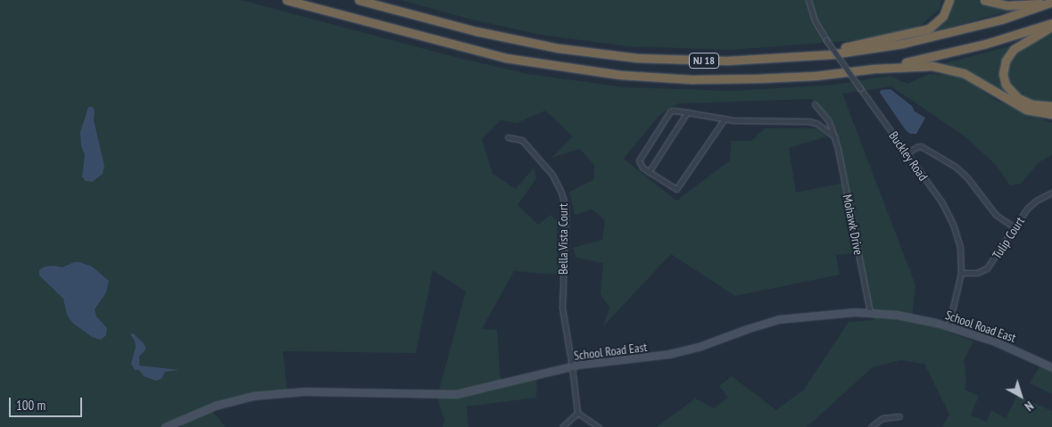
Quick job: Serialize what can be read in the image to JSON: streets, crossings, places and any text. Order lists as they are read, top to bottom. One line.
{"streets":{"highway":["NJ 18"],"street":["Buckley Road","Mohawk Drive","Tulip Court","Bella Vista Court","School Road East"]},"crossings":[["Buckley Road","Tulip Court"],["Buckley Road","School Road East"],["Mohawk Drive","School Road East"],["Bella Vista Court","School Road East"]],"scale_bar":"100 m","north":"bottom right"}
